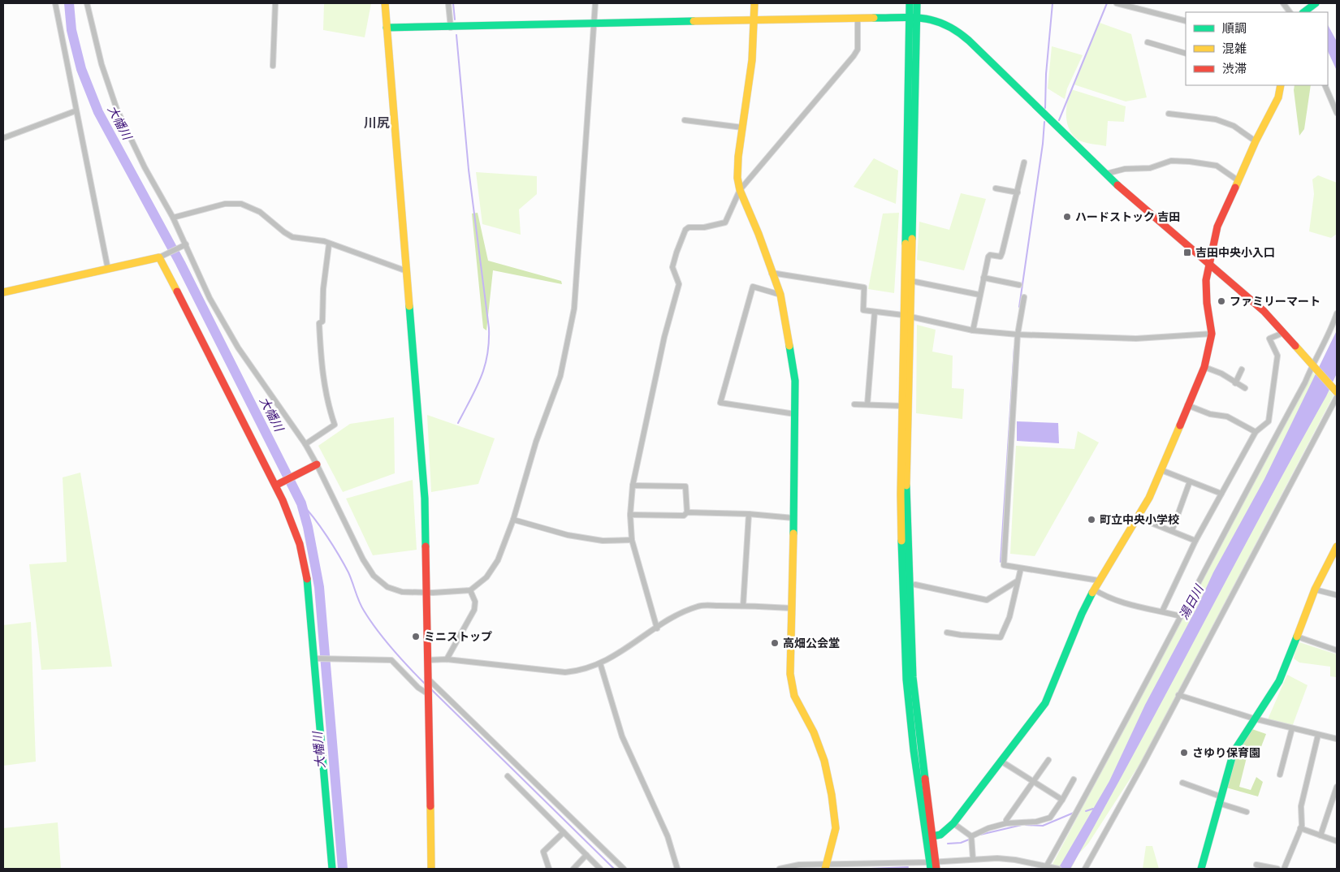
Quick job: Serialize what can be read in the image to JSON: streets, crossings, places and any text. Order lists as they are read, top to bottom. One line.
{"districts":["川尻"],"water":["大幡川","湯日川"],"places":{"other":["ハードストック 吉田","ファミリーマート","町立中央小学校","ミニストップ","高畑公会堂","さゆり保育園"],"transit":["吉田中央小入口"]},"legend":["順調","混雑","渋滞"]}
